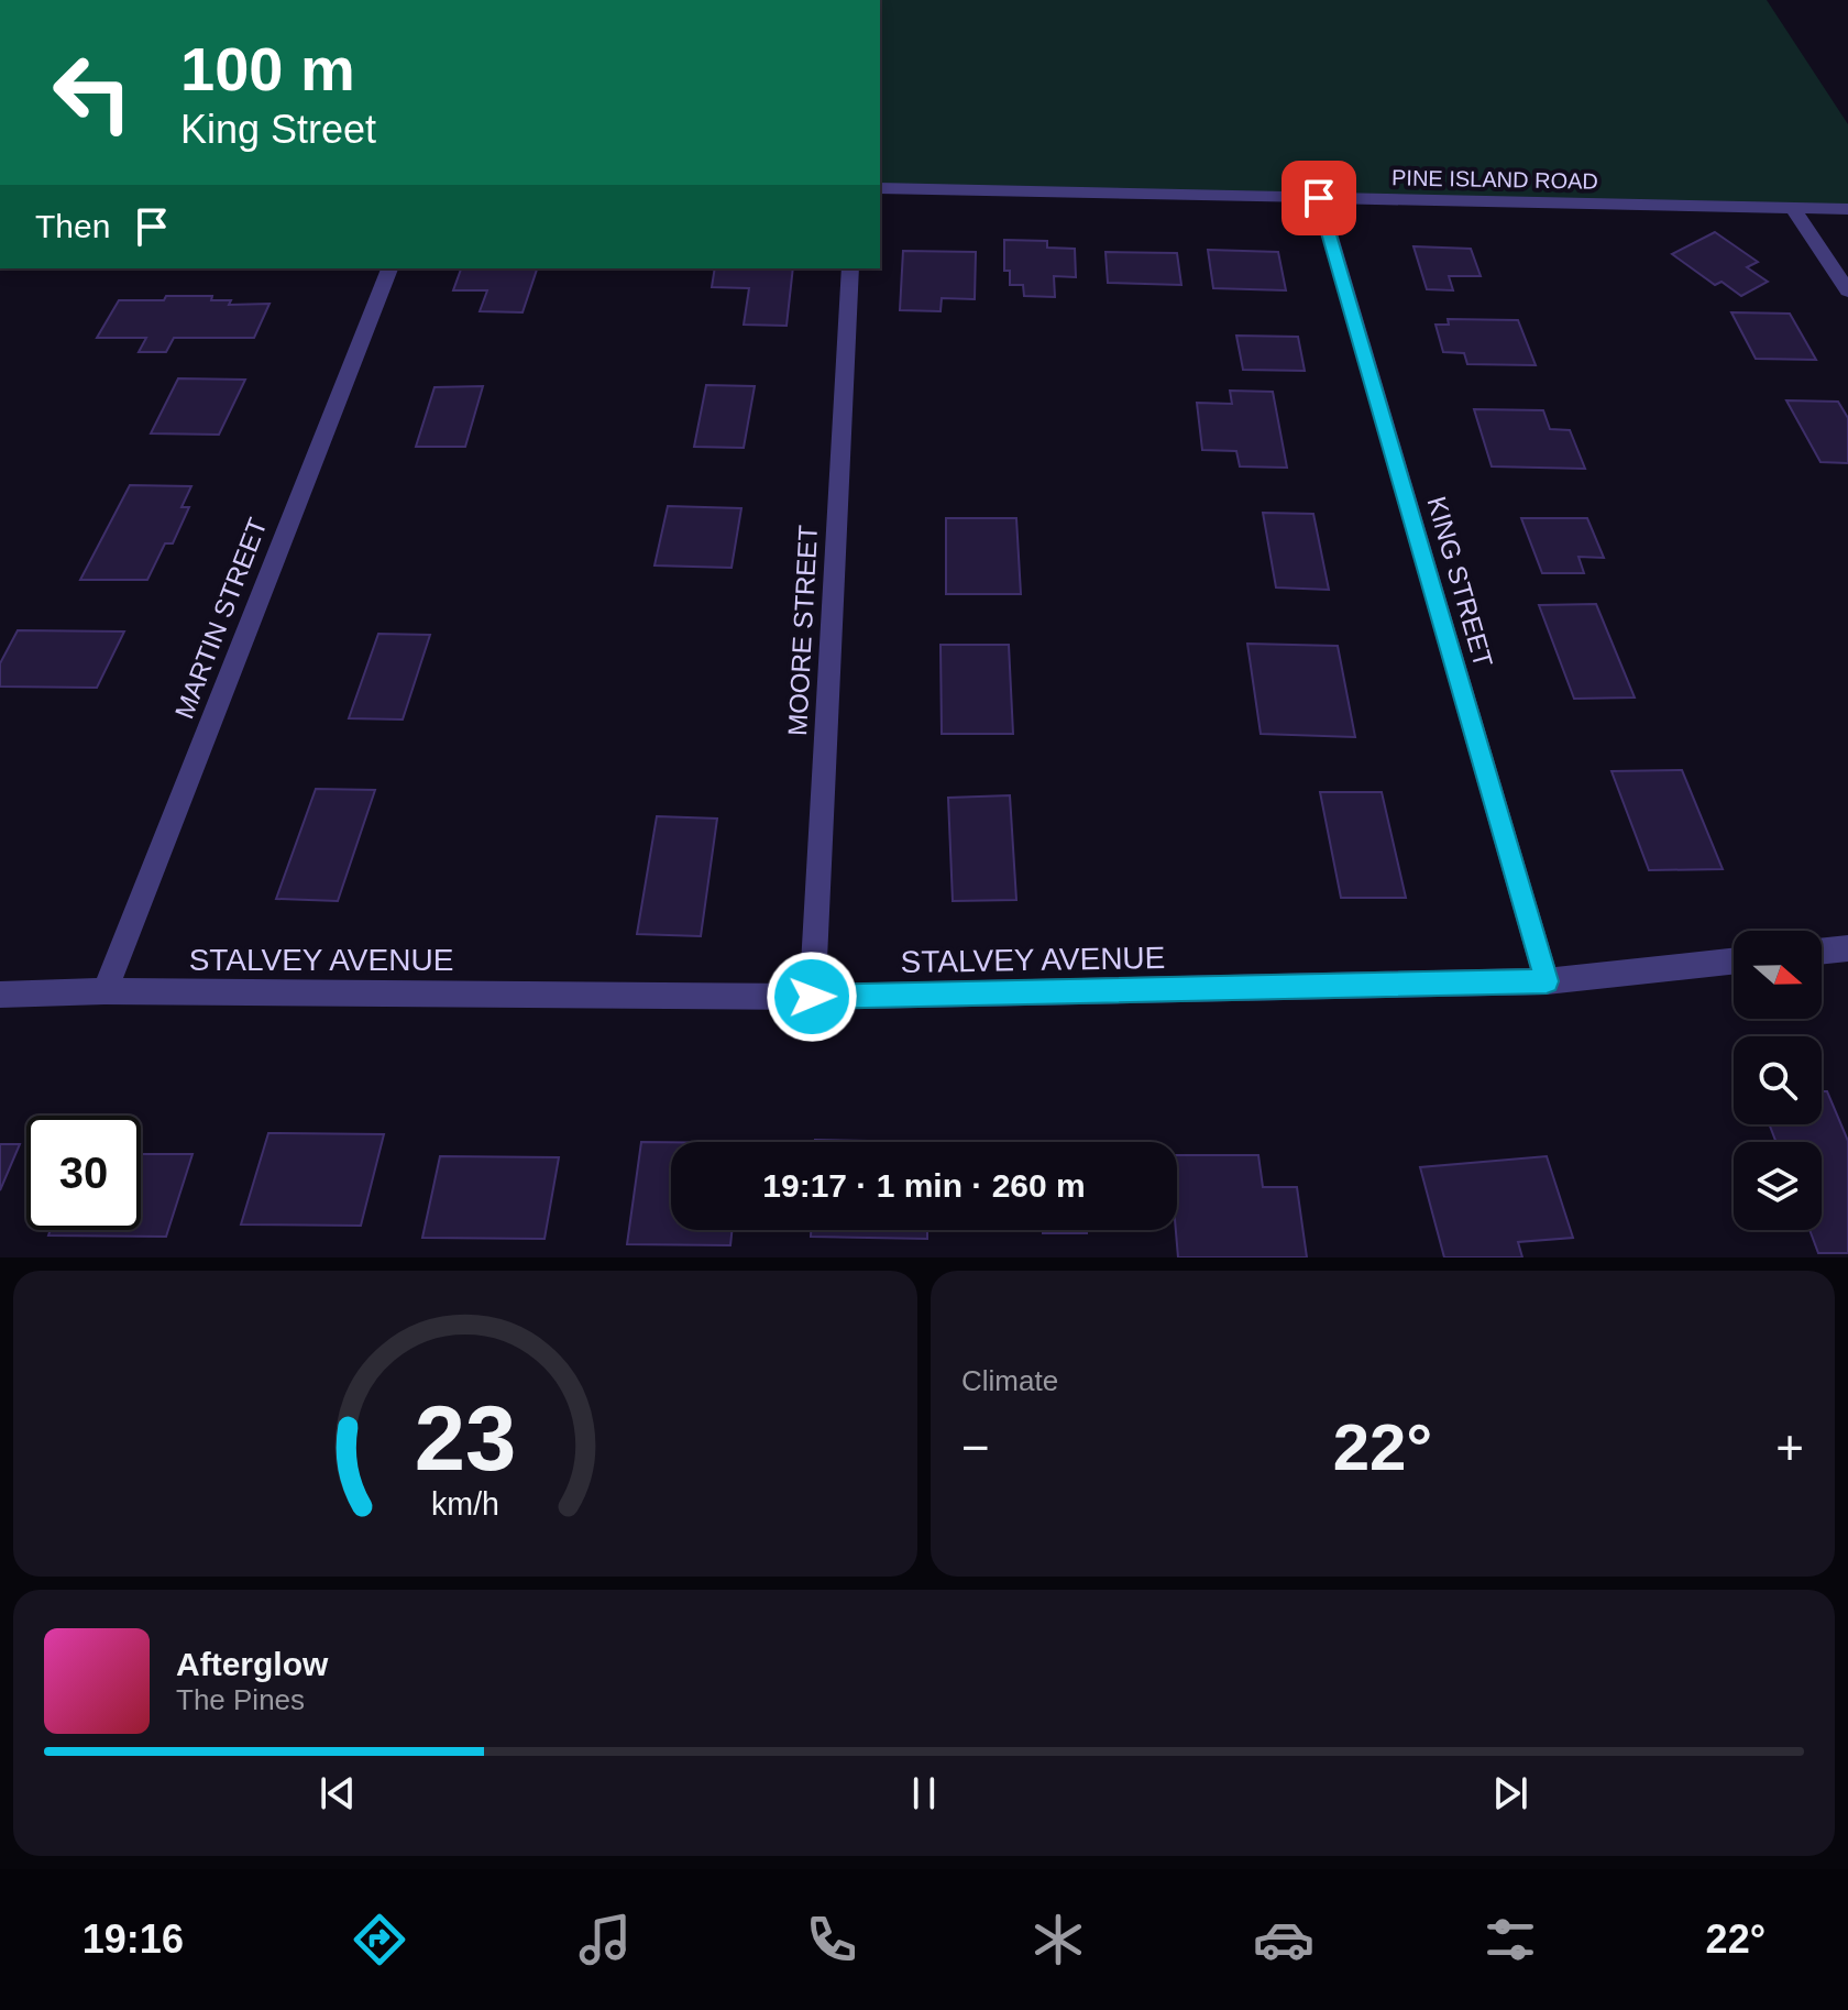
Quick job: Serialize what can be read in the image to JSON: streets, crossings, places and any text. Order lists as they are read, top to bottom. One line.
{"streets":{"street":["PINE ISLAND ROAD","KING STREET","MARTIN STREET","MOORE STREET","STALVEY AVENUE"]},"crossings":[["PINE ISLAND ROAD","KING STREET"],["KING STREET","STALVEY AVENUE"],["MARTIN STREET","STALVEY AVENUE"],["MOORE STREET","STALVEY AVENUE"]],"north":"right","page":{"turn":["100 m","King Street"],"then":"Then","limit":"30","trip":"19:17 · 1 min · 260 m","tile":"Climate","heat":["−","22°","+"],"song":["Afterglow","The Pines"],"tabs":["19:16","22°"],"gauge":["23","km/h"]}}
